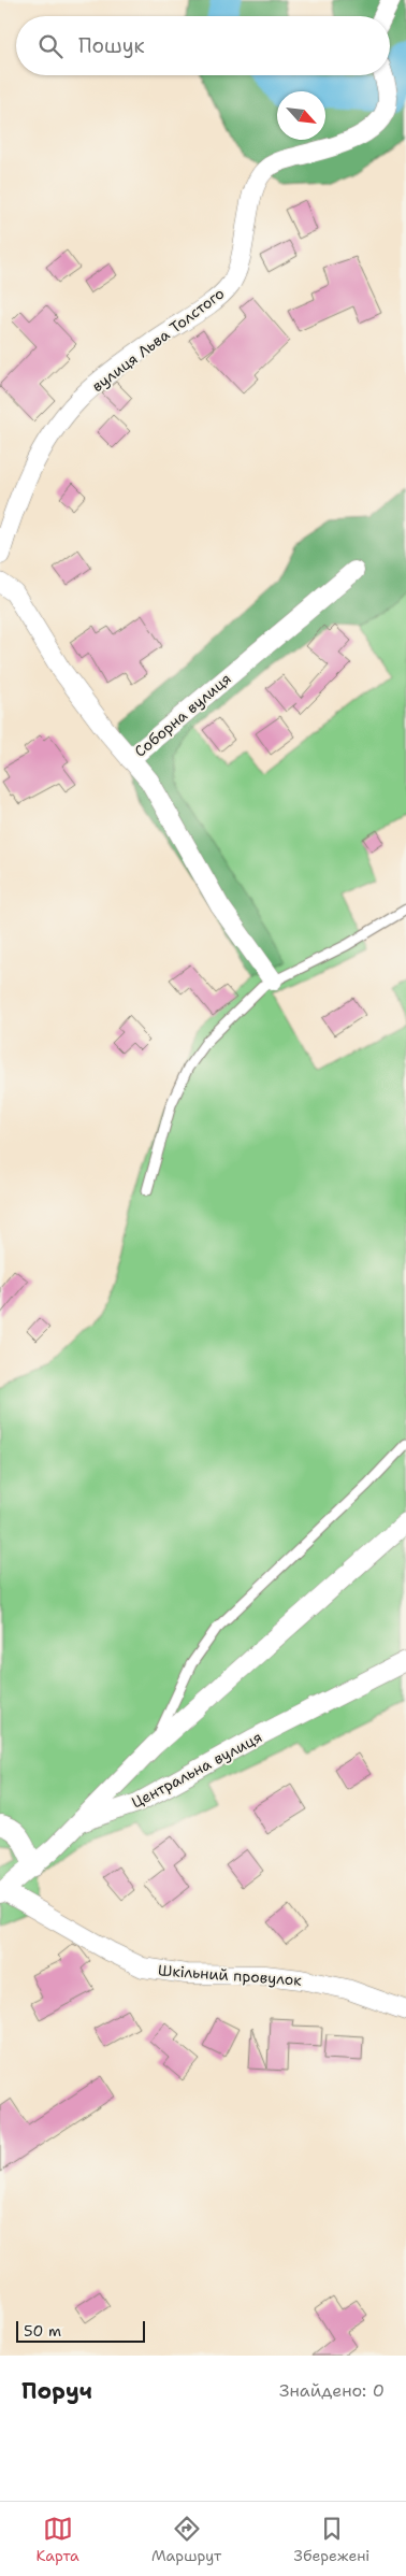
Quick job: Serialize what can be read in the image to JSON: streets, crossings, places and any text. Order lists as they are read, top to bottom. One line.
{"streets":{"street":["вулиця Льва Толстого","Соборна вулиця","Центральна вулиця","Шкільний провулок"]},"crossings":[["Центральна вулиця","Шкільний провулок"]],"scale_bar":"50 m","north":"bottom right","page":{"search":"Пошук","scale":"50 m","heading":["Поруч","Знайдено: 0"],"nav":["Карта","Маршрут","Збережені"]}}
